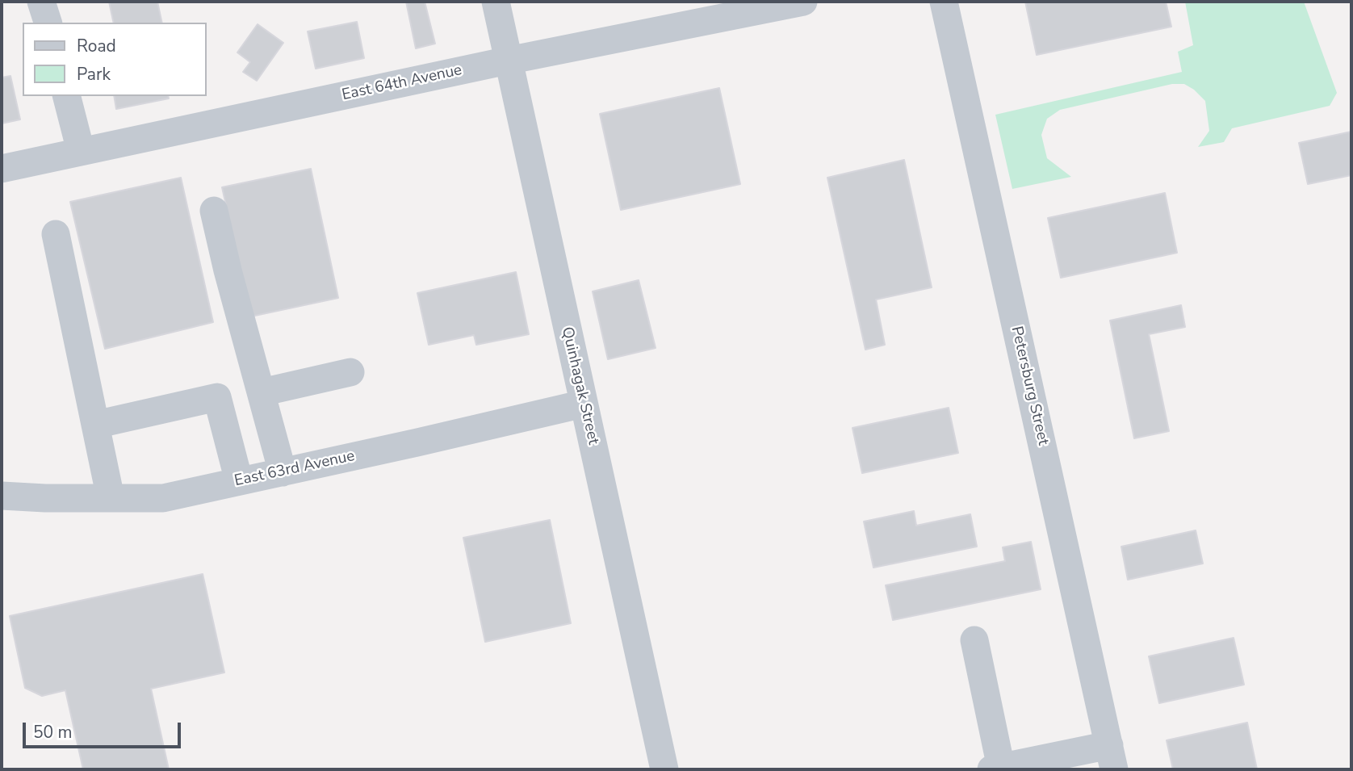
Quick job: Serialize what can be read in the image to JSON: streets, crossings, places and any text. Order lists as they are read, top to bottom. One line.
{"streets":{"street":["East 64th Avenue","Quinhagak Street","Petersburg Street","East 63rd Avenue"]},"crossings":[["East 64th Avenue","Quinhagak Street"],["Quinhagak Street","East 63rd Avenue"]],"legend":["Road","Park"],"scale_bar":"50 m"}
